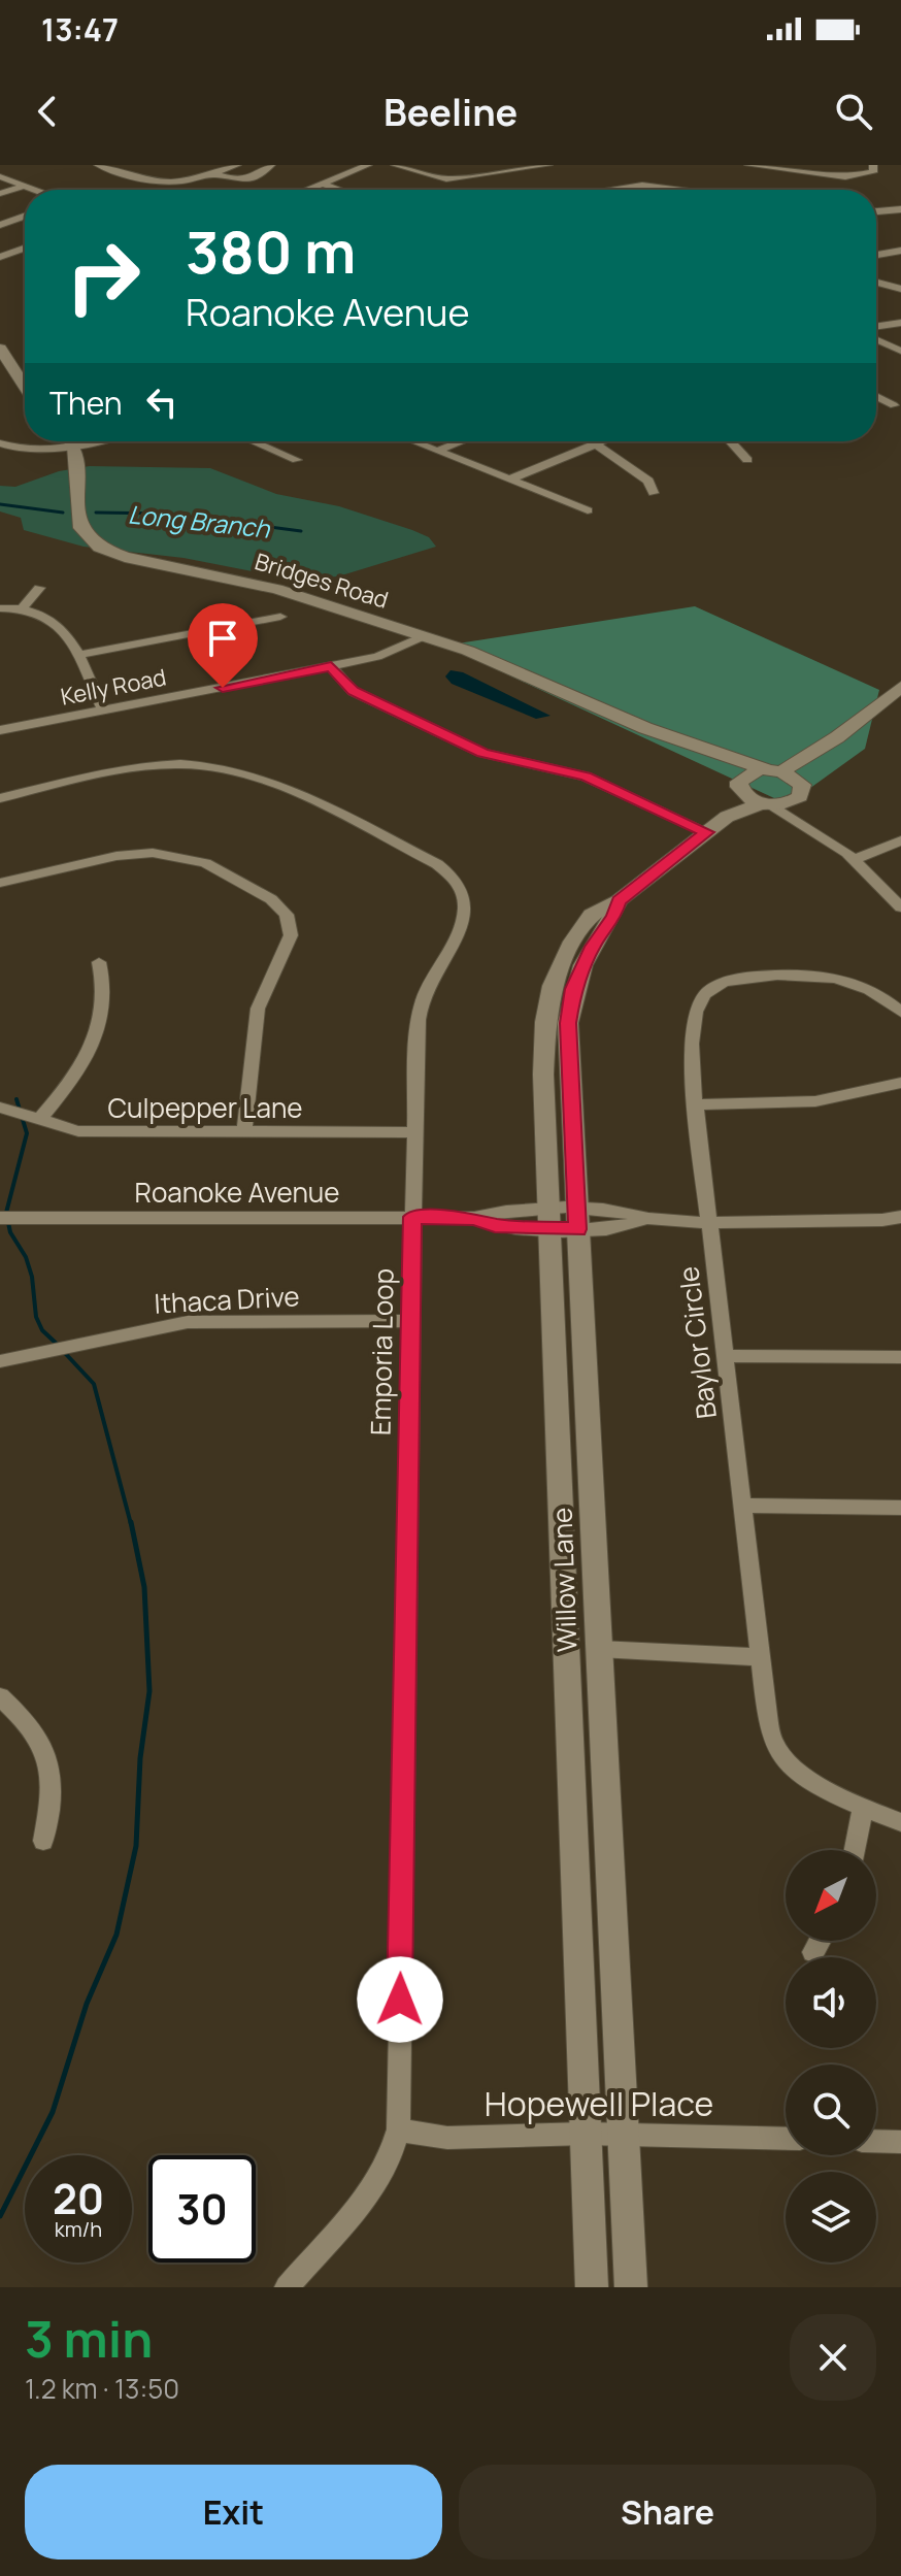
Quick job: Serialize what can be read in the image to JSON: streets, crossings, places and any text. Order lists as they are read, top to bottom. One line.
{"streets":{"street":["Bridges Road","Kelly Road","Culpepper Lane","Roanoke Avenue","Ithaca Drive","Baylor Circle","Emporia Loop","Willow Lane","Hopewell Place"]},"crossings":[["Bridges Road","Kelly Road"],["Bridges Road","Willow Lane"],["Culpepper Lane","Emporia Loop"],["Roanoke Avenue","Baylor Circle"],["Roanoke Avenue","Emporia Loop"],["Roanoke Avenue","Willow Lane"],["Ithaca Drive","Emporia Loop"],["Emporia Loop","Hopewell Place"],["Willow Lane","Hopewell Place"]],"water":["Long Branch"],"north":"bottom left","page":{"status":"13:47","header":"Beeline","turn":["380 m","Roanoke Avenue"],"then":"Then","speed":"20 km/h","limit":"30","heading":["3 min","1.2 km · 13:50"],"buttons":["Exit","Share"]}}
